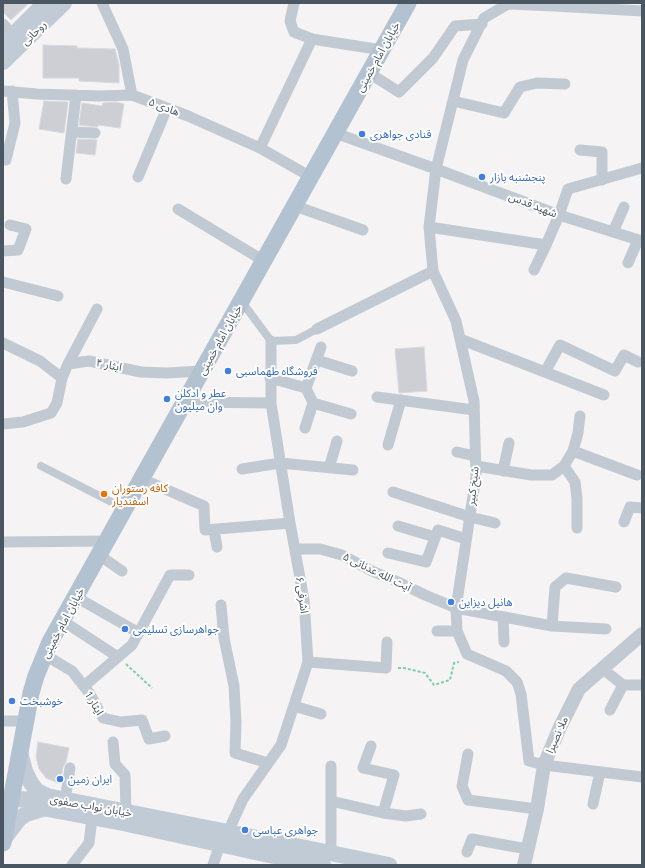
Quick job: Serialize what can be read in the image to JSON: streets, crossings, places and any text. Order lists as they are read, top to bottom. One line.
{"streets":{"main road":["روحانی","خیابان امام خمینی","خیابان نواب صفوی"],"street":["هادی ۵","شهید قدس","ایثار ۴","شیخ کبیر","آیت الله عدنانی ۵","اشرفی ۶","ایثار 1","ملا نصیرا"]},"crossings":[["خیابان امام خمینی","هادی ۵"],["خیابان امام خمینی","شهید قدس"],["خیابان امام خمینی","ایثار ۴"],["خیابان امام خمینی","ایثار 1"],["شهید قدس","شیخ کبیر"],["شیخ کبیر","آیت الله عدنانی ۵"],["شیخ کبیر","ملا نصیرا"],["آیت الله عدنانی ۵","اشرفی ۶"],["اشرفی ۶","خیابان نواب صفوی"]],"places":["قنادی جواهری","پنجشنبه بازار","فروشگاه طهماسبی","عطر و ادکلن وان میلیون","کافه رستوران اسفندیار","هانیل دیزاین","جواهرسازی تسلیمی","خوشبخت","ایران زمین","جواهری عباسی"]}
